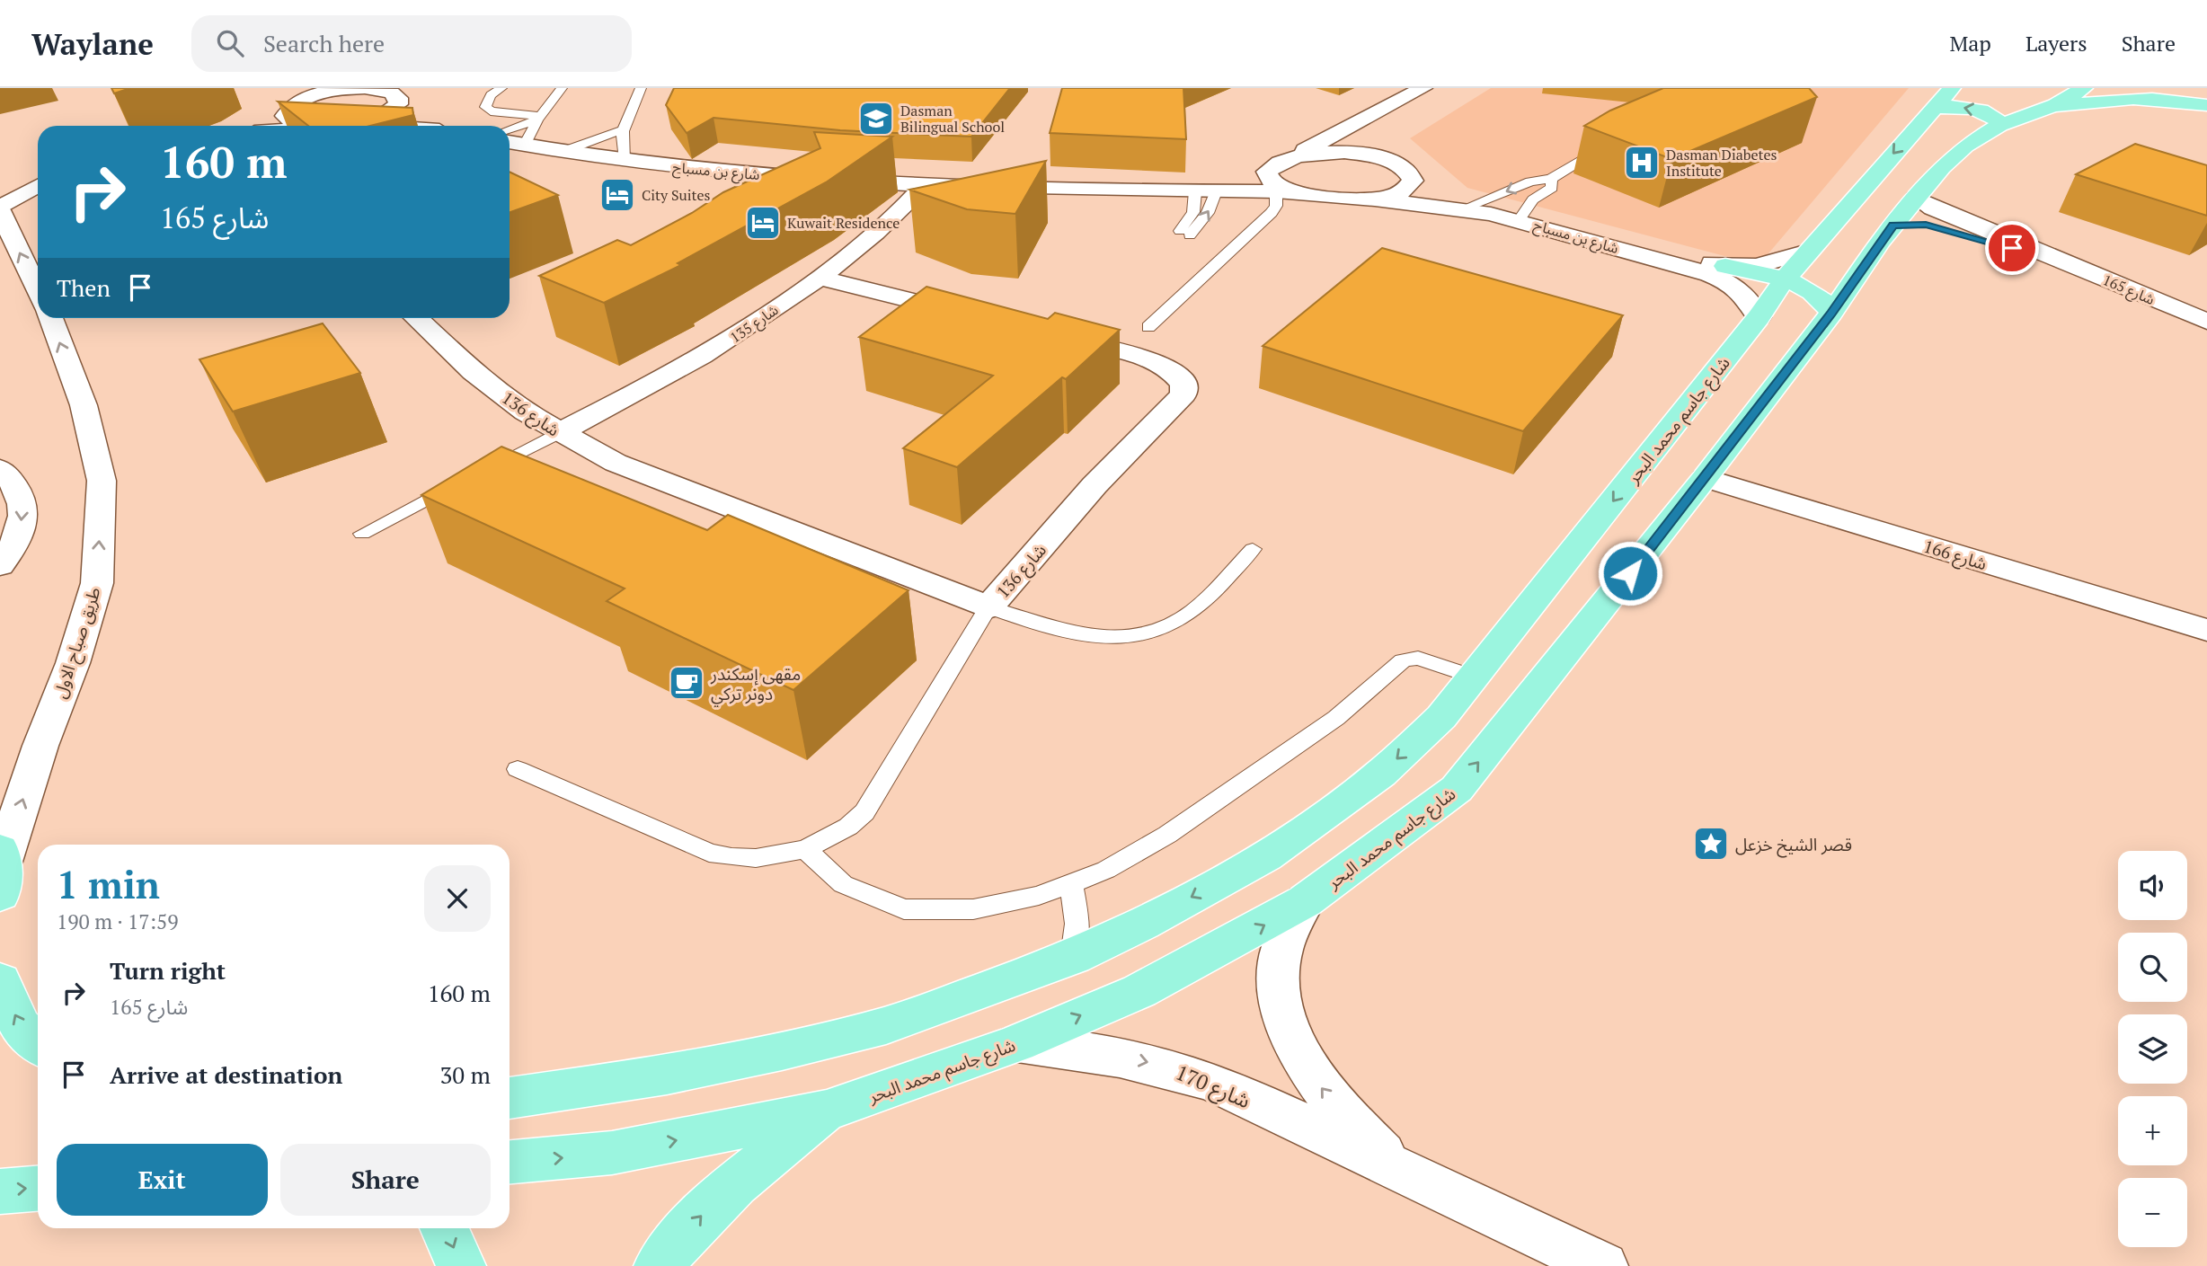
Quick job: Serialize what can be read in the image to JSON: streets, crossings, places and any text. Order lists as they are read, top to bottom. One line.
{"streets":{"main road":["شارع جاسم محمد البحر"],"street":["شارع بن مسباح","شارع 165","شارع 135","شارع 136","شارع 166","طريق صباح الاول","شارع 170"]},"crossings":[["شارع بن مسباح","شارع 135"],["شارع بن مسباح","شارع جاسم محمد البحر"],["شارع 165","شارع جاسم محمد البحر"],["شارع 135","شارع 136"],["شارع جاسم محمد البحر","شارع 166"],["شارع جاسم محمد البحر","شارع 170"]],"one_way":["طريق صباح الاول"],"places":{"school or university":["Dasman Bilingual School"],"hospital":["Dasman Diabetes Institute"],"hotel":["City Suites","Kuwait Residence"],"cafe":["مقهى إسكندر دونر تركي"],"place":["قصر الشيخ خزعل"]},"page":{"header":"Waylane","search":"Search here","nav":["Map","Layers","Share"],"turn":["160 m","شارع 165"],"then":"Then","heading":["1 min","190 m · 17:59"],"map_buttons":["+","−"],"list":[{"name":"Turn right","note":"شارع 165","value":"160 m"},{"name":"Arrive at destination","value":"30 m"}],"buttons":["Exit","Share"]}}
